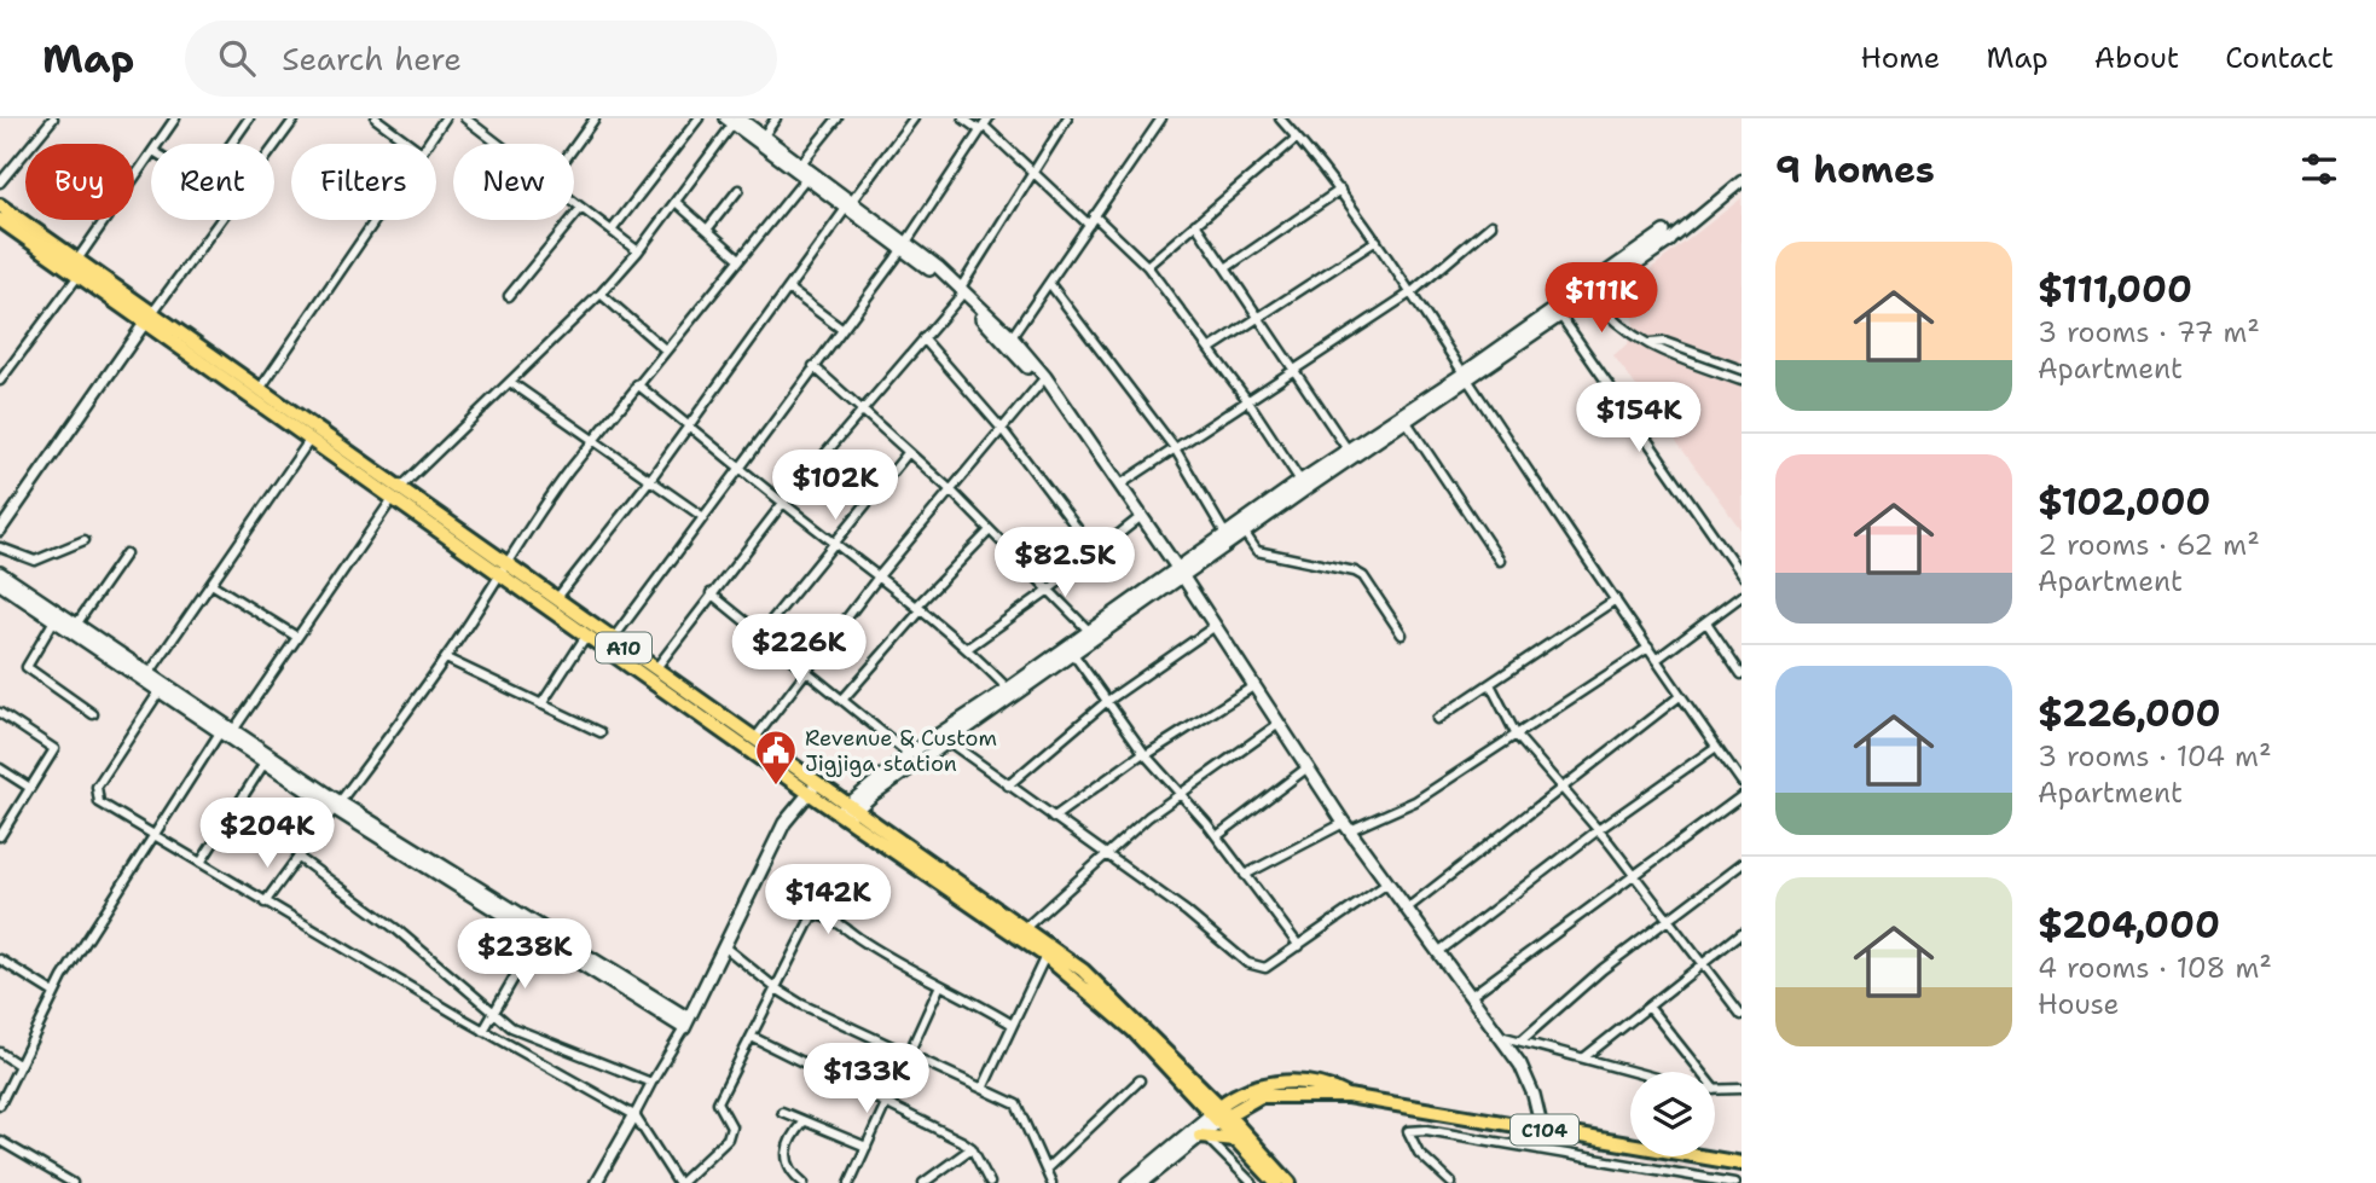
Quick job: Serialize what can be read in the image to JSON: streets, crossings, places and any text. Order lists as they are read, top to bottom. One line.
{"streets":{"highway":["A10","C104"]},"crossings":[["A10","C104"]],"places":{"public building":["Revenue & Custom Jigjiga station"]},"page":{"header":"Map","search":"Search here","nav":["Home","Map","About","Contact"],"heading":"9 homes","chip":["Buy","Rent","Filters","New"],"list":[{"name":"$111,000","note":"3 rooms · 77 m² · Apartment"},{"name":"$102,000","note":"2 rooms · 62 m² · Apartment"},{"name":"$226,000","note":"3 rooms · 104 m² · Apartment"},{"name":"$204,000","note":"4 rooms · 108 m² · House"}],"price":["$111K","$154K","$102K","$82.5K","$226K","$204K","$142K","$238K","$133K"]}}
